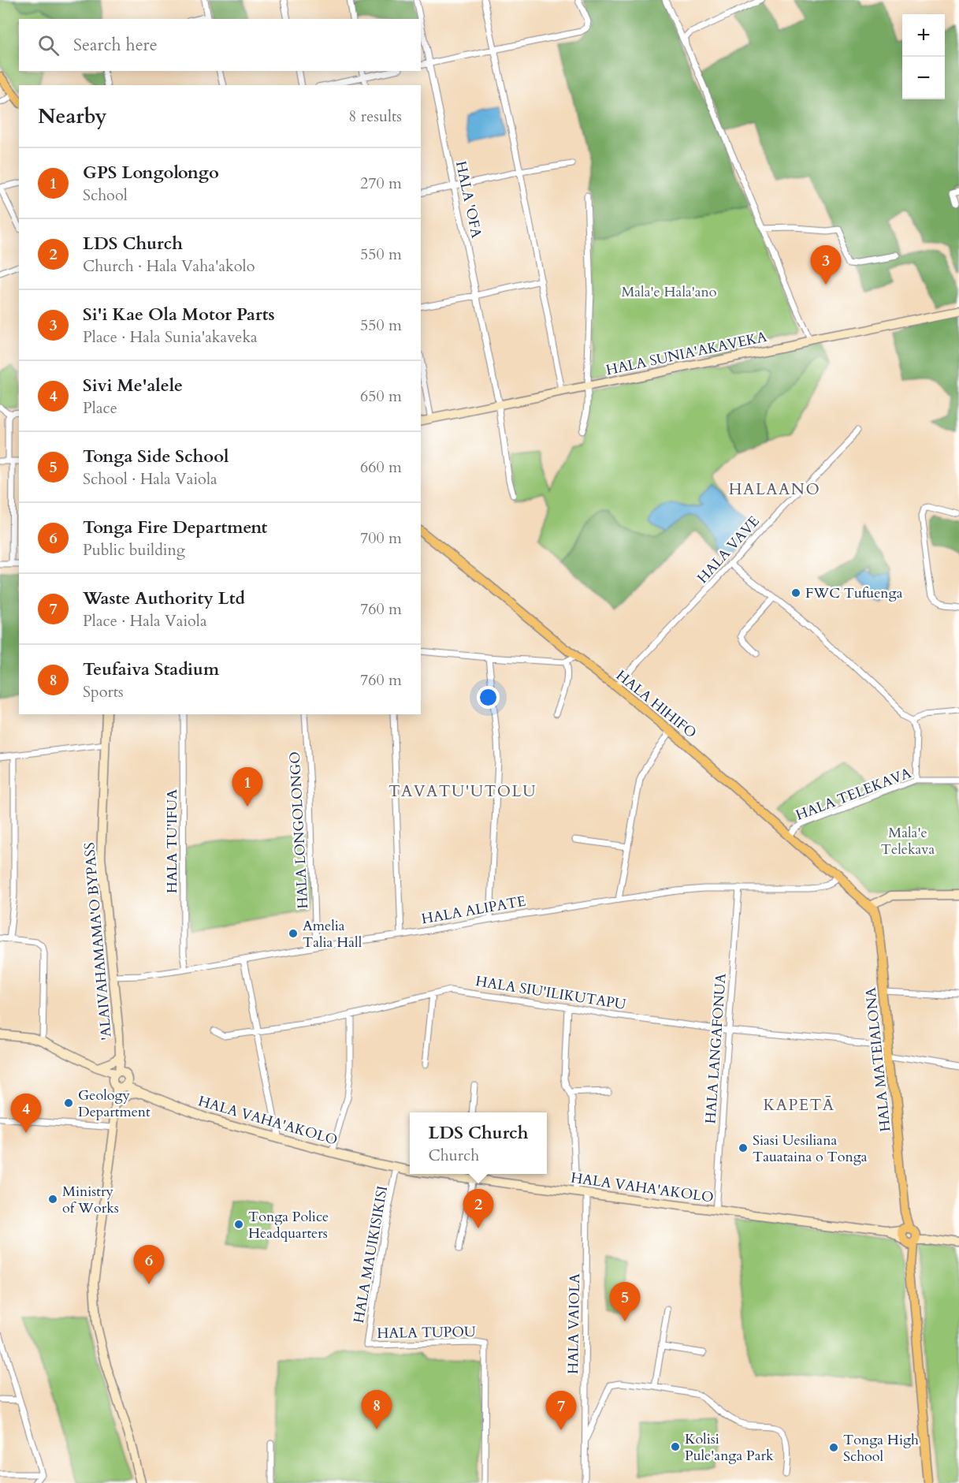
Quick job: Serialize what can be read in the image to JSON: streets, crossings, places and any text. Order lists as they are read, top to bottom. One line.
{"streets":{"main road":["HALA SUNIA'AKAVEKA","HALA HIHIFO","'ALAIVAHAMAMA'O BYPASS","HALA MATEIALONA","HALA VAHA'AKOLO"],"street":["HALA 'OFA","HALA VAVE","HALA TELEKAVA","HALA LONGOLONGO","HALA TU'IFUA","HALA ALIPATE","HALA SIU'ILIKUTAPU","HALA LANGAFONUA","HALA MAUIKISIKISI","HALA VAIOLA","HALA TUPOU"]},"crossings":[["HALA 'OFA","HALA SUNIA'AKAVEKA"],["HALA VAVE","HALA HIHIFO"],["HALA HIHIFO","HALA TELEKAVA"],["HALA HIHIFO","HALA ALIPATE"],["HALA HIHIFO","HALA MATEIALONA"],["HALA LONGOLONGO","HALA ALIPATE"],["HALA TU'IFUA","HALA ALIPATE"],["HALA ALIPATE","'ALAIVAHAMAMA'O BYPASS"],["HALA ALIPATE","HALA LANGAFONUA"],["'ALAIVAHAMAMA'O BYPASS","HALA VAHA'AKOLO"],["HALA SIU'ILIKUTAPU","HALA LANGAFONUA"],["HALA SIU'ILIKUTAPU","HALA MATEIALONA"],["HALA LANGAFONUA","HALA VAHA'AKOLO"],["HALA MATEIALONA","HALA VAHA'AKOLO"],["HALA VAHA'AKOLO","HALA MAUIKISIKISI"],["HALA VAHA'AKOLO","HALA VAIOLA"],["HALA MAUIKISIKISI","HALA TUPOU"]],"districts":["HALAANO","TAVATU'UTOLU","KAPETĀ"],"parks":["Mala'e Hala'ano","Mala'e Telekava"],"places":["FWC Tufuenga","Amelia Talia Hall","Geology Department","Siasi Uesiliana Tauataina o Tonga","Ministry of Works","Tonga Police Headquarters","Kolisi Pule'anga Park","Tonga High School"],"page":{"map_buttons":["+","−"],"search":"Search here","heading":["Nearby","8 results"],"list":[{"mark":"1","name":"GPS Longolongo","note":"School","value":"270 m"},{"mark":"2","name":"LDS Church","note":"Church · Hala Vaha'akolo","value":"550 m"},{"mark":"3","name":"Si'i Kae Ola Motor Parts","note":"Place · Hala Sunia'akaveka","value":"550 m"},{"mark":"4","name":"Sivi Me'alele","note":"Place","value":"650 m"},{"mark":"5","name":"Tonga Side School","note":"School · Hala Vaiola","value":"660 m"},{"mark":"6","name":"Tonga Fire Department","note":"Public building","value":"700 m"},{"mark":"7","name":"Waste Authority Ltd","note":"Place · Hala Vaiola","value":"760 m"},{"mark":"8","name":"Teufaiva Stadium","note":"Sports","value":"760 m"}],"pins":["3","1","4","2","6","5","8","7"],"popup":["LDS Church","Church"]}}
